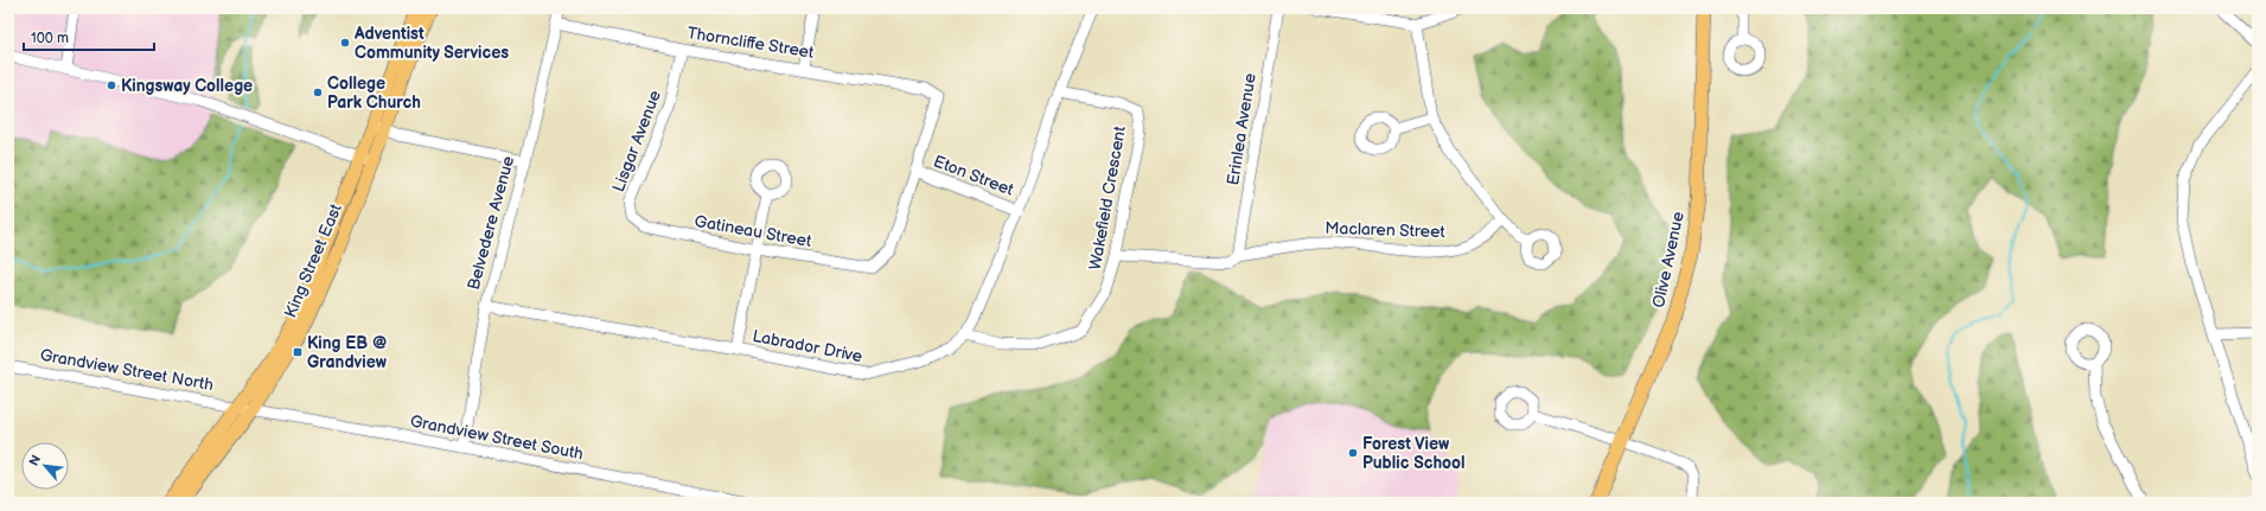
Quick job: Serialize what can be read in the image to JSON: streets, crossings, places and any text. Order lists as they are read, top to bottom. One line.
{"streets":{"main road":["Olive Avenue","King Street East"],"street":["Thorncliffe Street","Erinlea Avenue","Lisgar Avenue","Eton Street","Wakefield Crescent","Belvedere Avenue","Maclaren Street","Gatineau Street","Labrador Drive","Grandview Street North","Grandview Street South"]},"crossings":[["Thorncliffe Street","Lisgar Avenue"],["Thorncliffe Street","Eton Street"],["Thorncliffe Street","Belvedere Avenue"],["Thorncliffe Street","Gatineau Street"],["Erinlea Avenue","Maclaren Street"],["Lisgar Avenue","Gatineau Street"],["Eton Street","Gatineau Street"],["Eton Street","Labrador Drive"],["Wakefield Crescent","Maclaren Street"],["Wakefield Crescent","Labrador Drive"],["Belvedere Avenue","Labrador Drive"],["Belvedere Avenue","Grandview Street South"],["King Street East","Grandview Street North"],["King Street East","Grandview Street South"],["Grandview Street North","Grandview Street South"]],"places":{"other":["Adventist Community Services","Kingsway College","College Park Church","Forest View Public School"],"transit":["King EB @ Grandview"]},"scale_bar":"100 m","north":"top left"}
